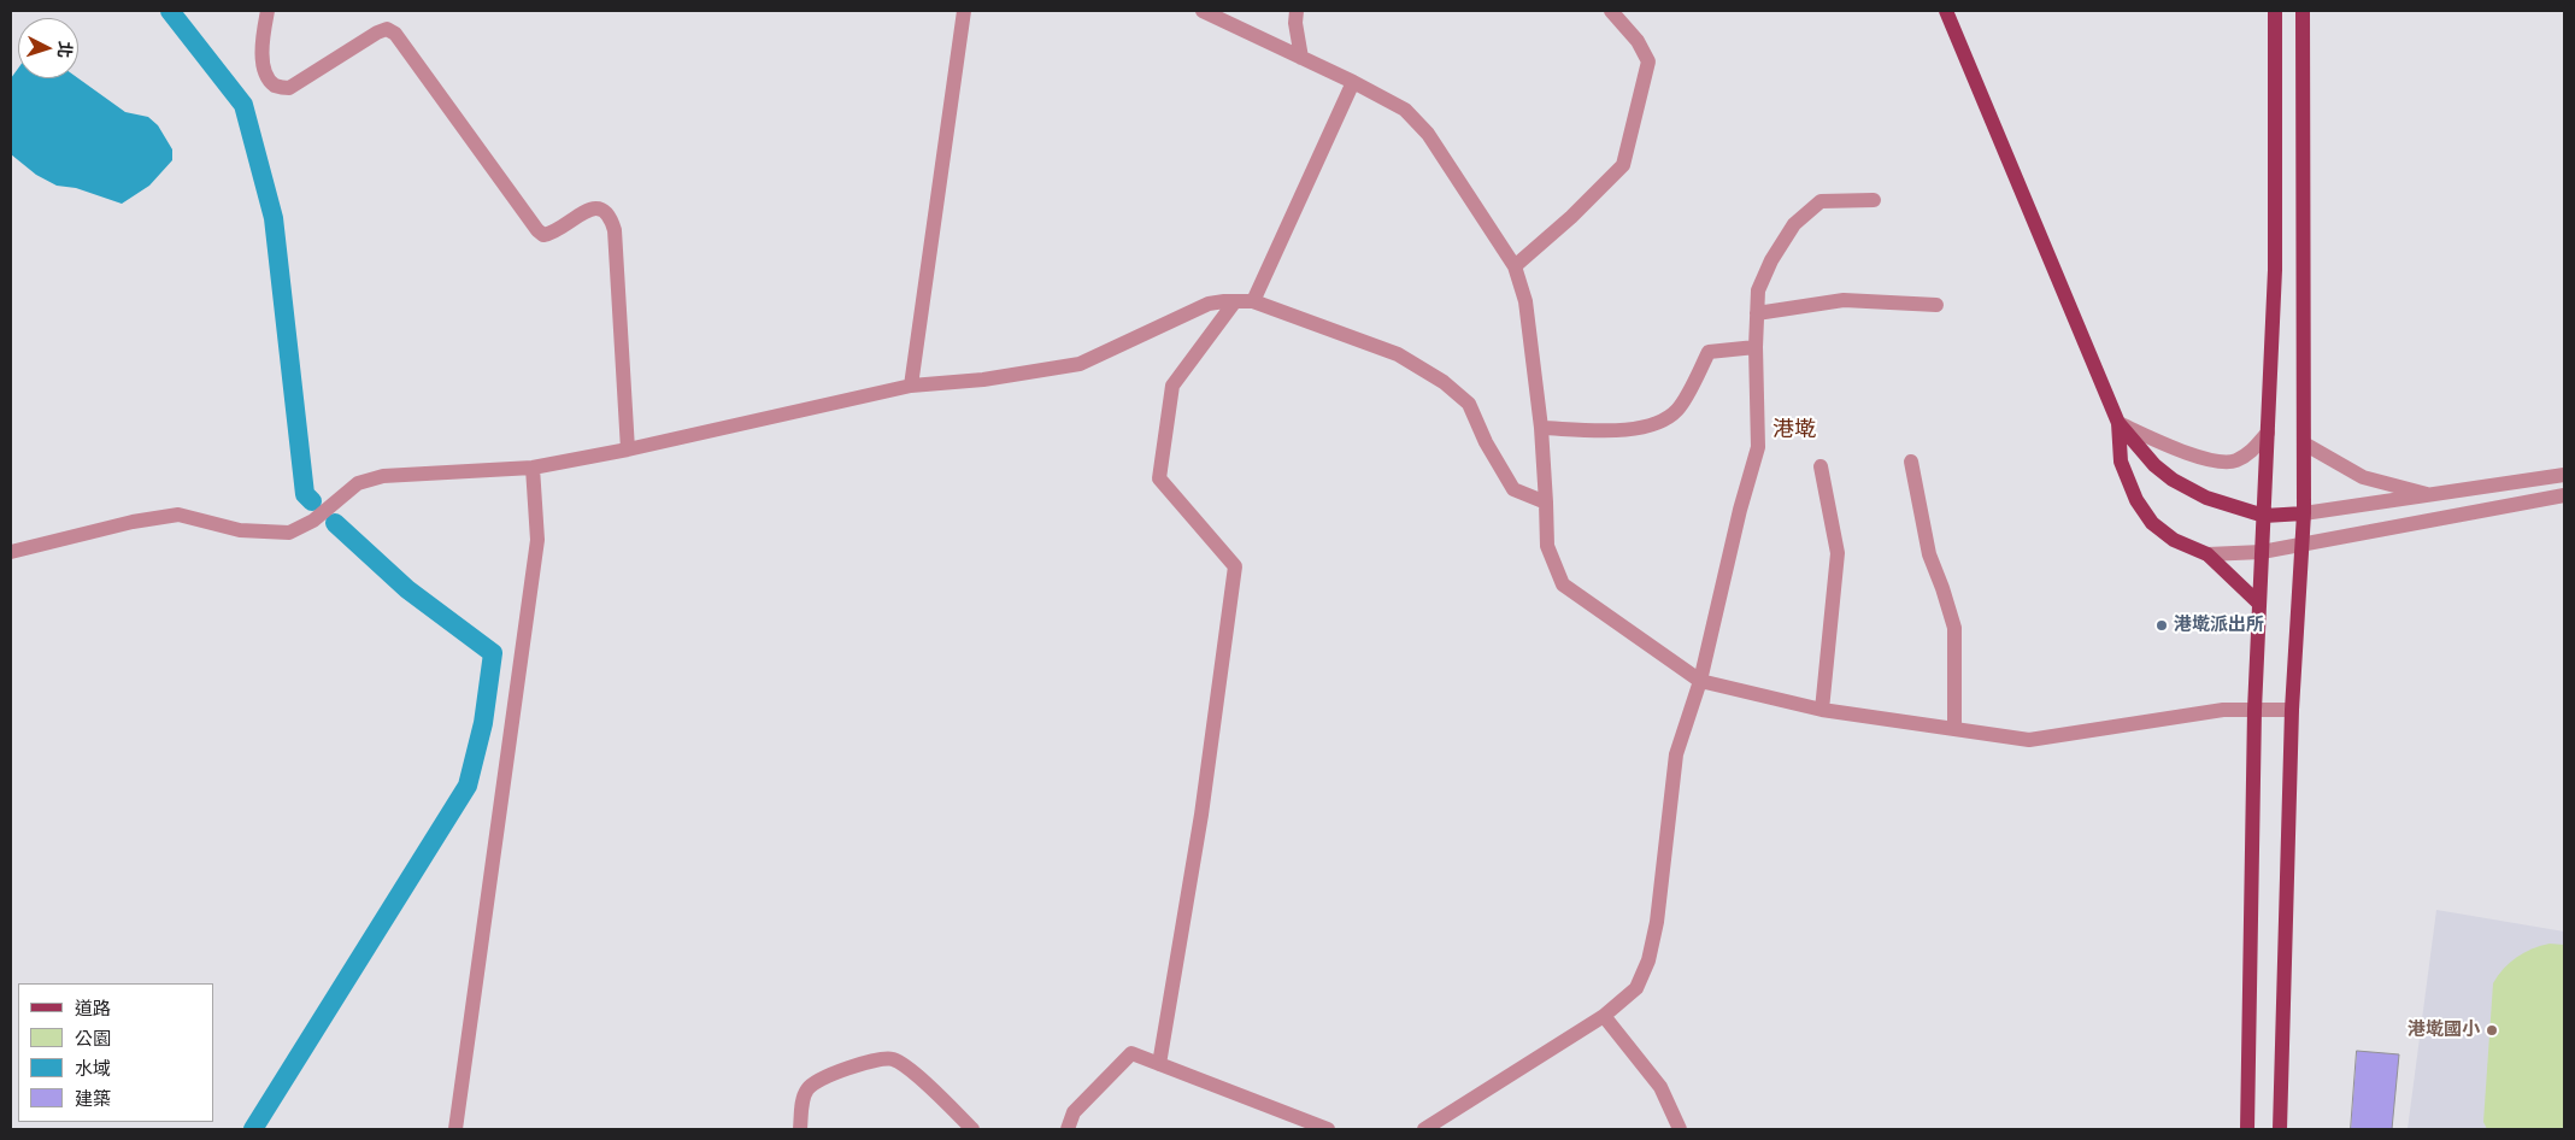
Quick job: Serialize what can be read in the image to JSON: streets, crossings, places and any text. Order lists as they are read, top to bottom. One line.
{"districts":["港墘"],"places":["港墘派出所","港墘國小"],"legend":["道路","公園","水域","建築"],"north":"right"}
